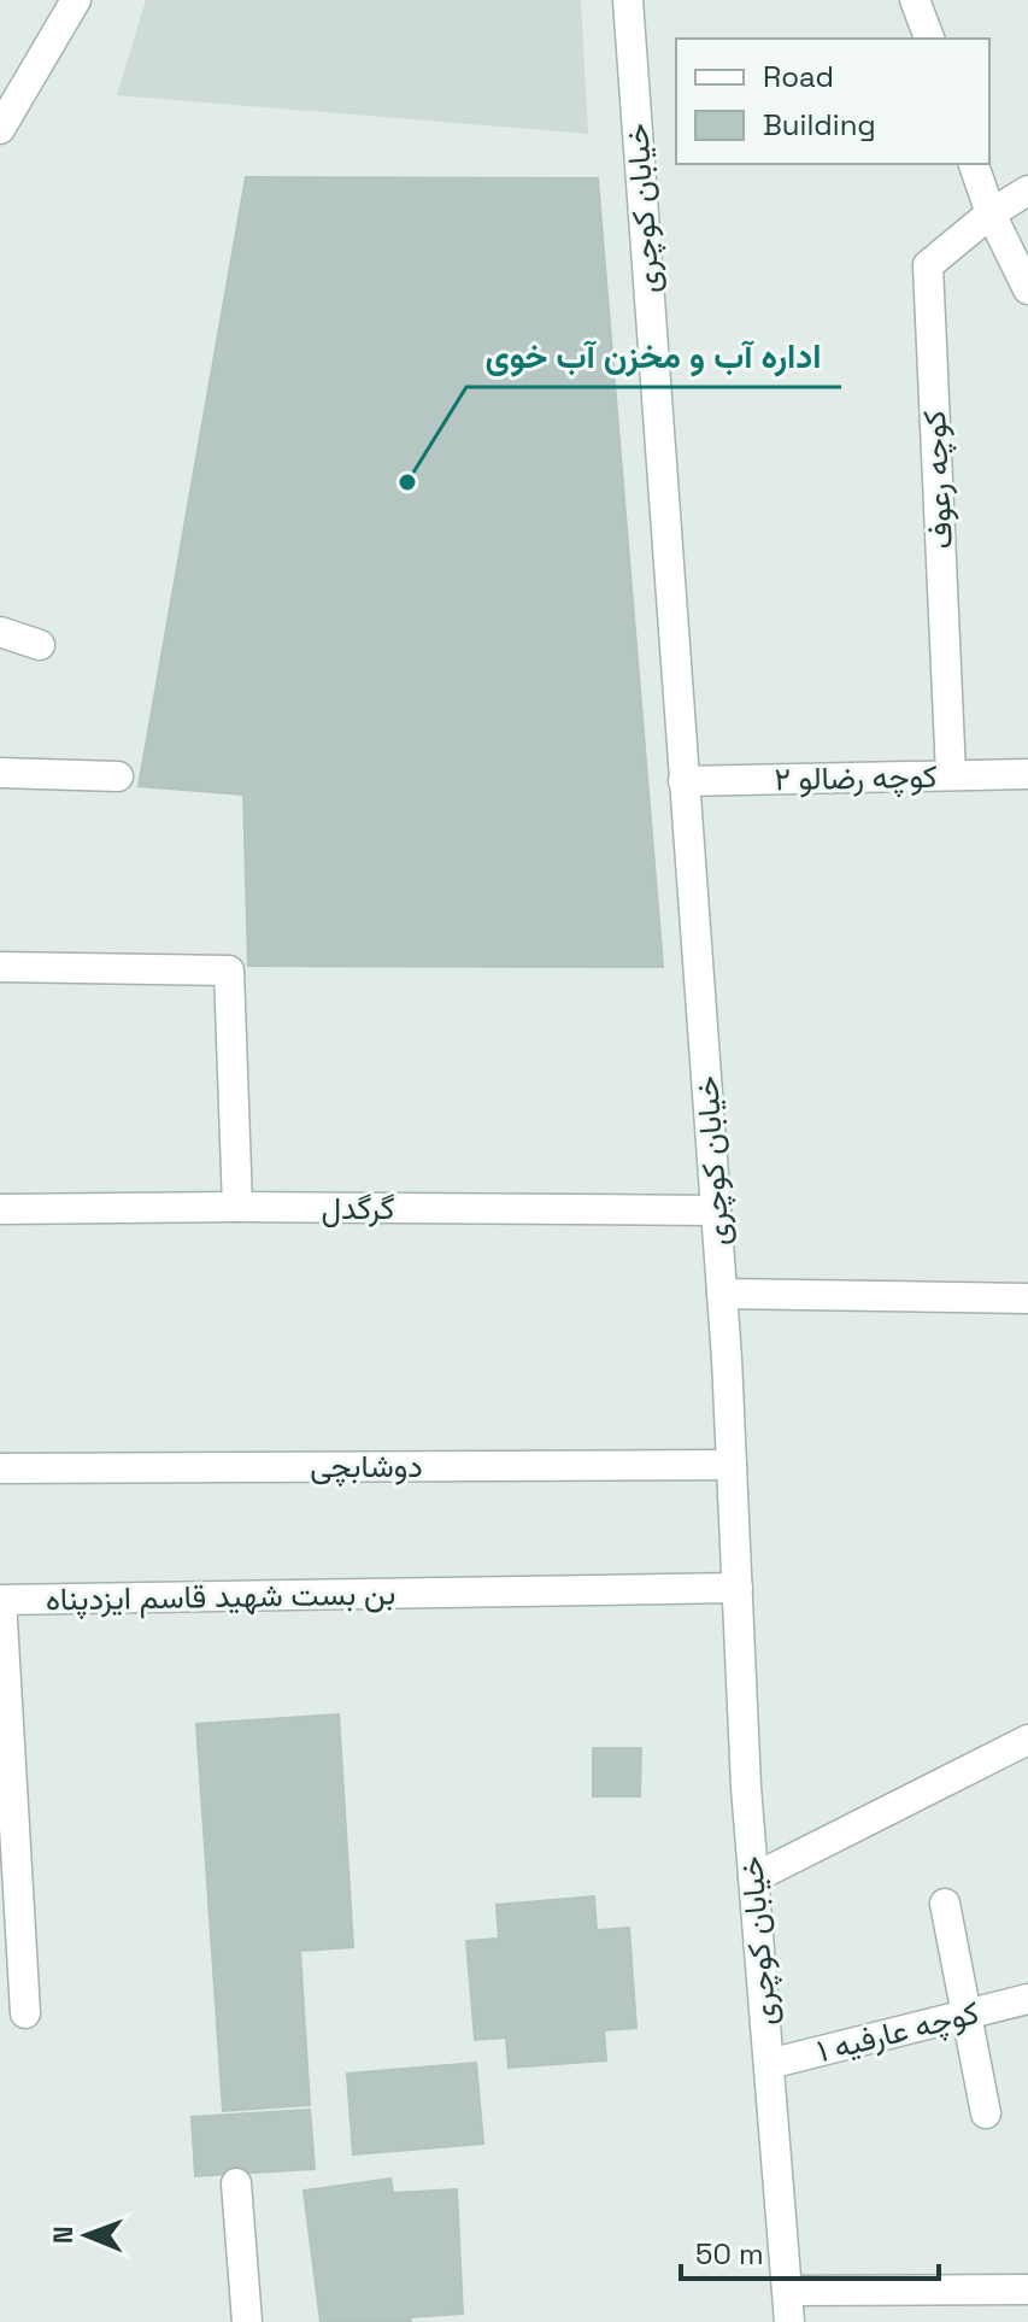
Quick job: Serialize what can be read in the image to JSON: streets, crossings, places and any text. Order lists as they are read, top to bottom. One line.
{"streets":{"street":["خیابان کوچری","کوچه رعوف","کوچه رضالو ۲","گرگدل","دوشابچی","بن بست شهید قاسم ایزدپناه","کوچه عارفیه ۱"]},"crossings":[["خیابان کوچری","کوچه رضالو ۲"],["خیابان کوچری","گرگدل"],["خیابان کوچری","دوشابچی"],["خیابان کوچری","بن بست شهید قاسم ایزدپناه"],["خیابان کوچری","کوچه عارفیه ۱"],["کوچه رعوف","کوچه رضالو ۲"]],"places":["اداره آب و مخزن آب خوی"],"legend":["Road","Building"],"scale_bar":"50 m","north":"left"}
